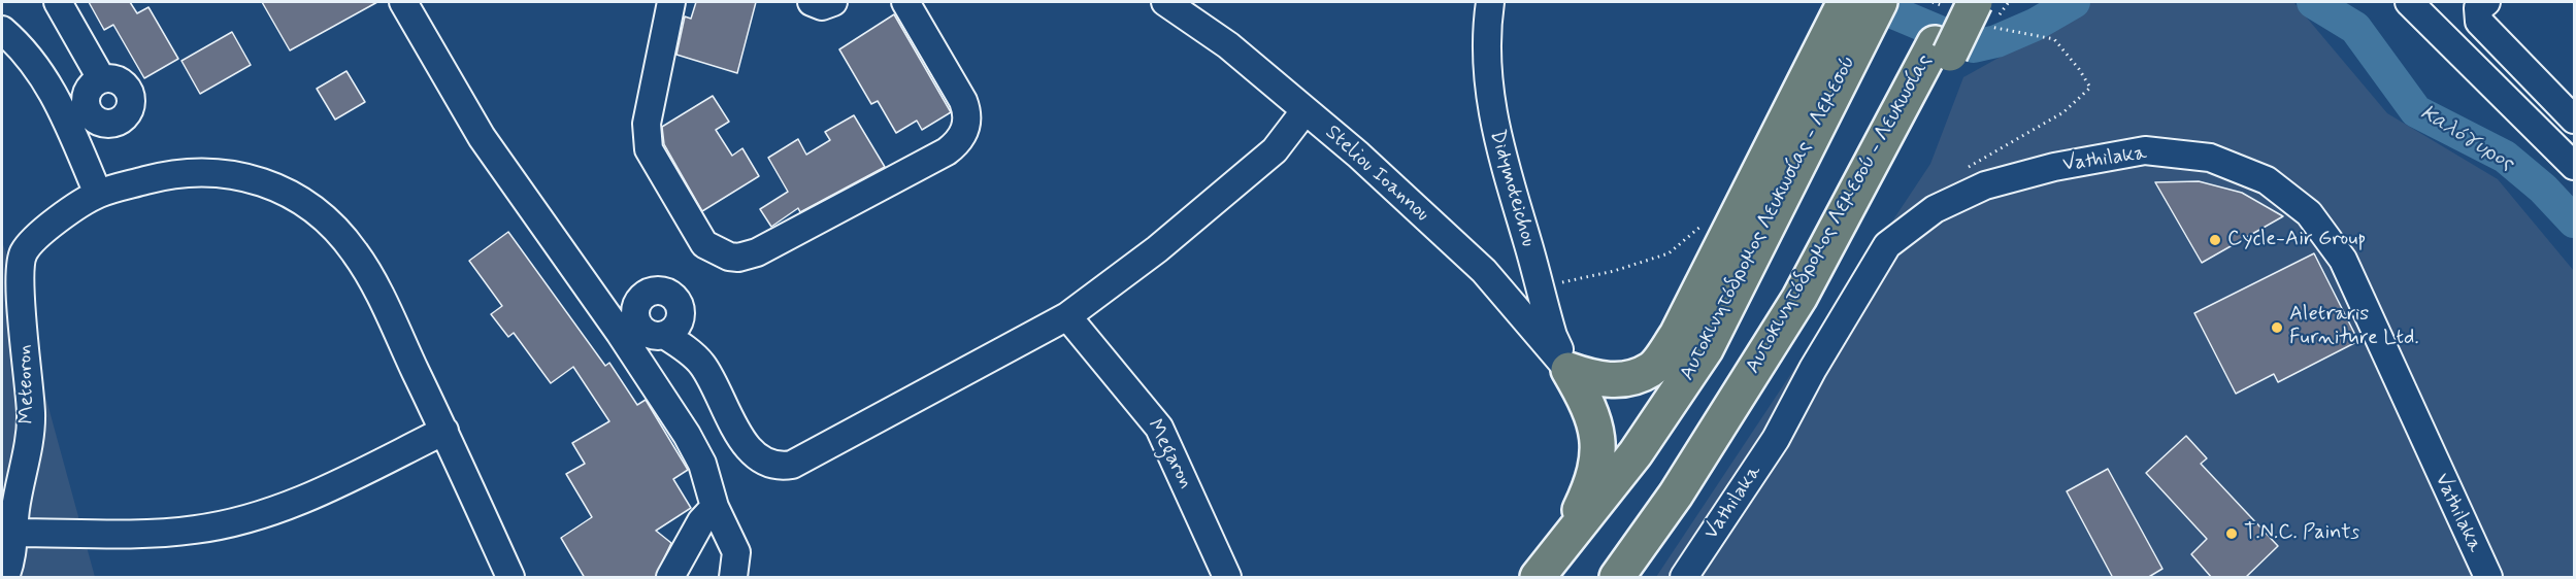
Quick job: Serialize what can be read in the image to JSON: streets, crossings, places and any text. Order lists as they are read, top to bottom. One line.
{"streets":{"highway":["Αυτοκινητόδρομος Λεμεσού - Λευκωσίας","Αυτοκινητόδρομος Λευκωσίας - Λεμεσού"],"street":["Vathilaka","Steliou Ioannou","Didymoteichou","Meteoron","Megaron"]},"crossings":[["Steliou Ioannou","Didymoteichou"]],"water":["Καλόγυρος"],"places":["Cycle-Air Group","Aletraris Furniture Ltd.","T.N.C. Paints"]}
